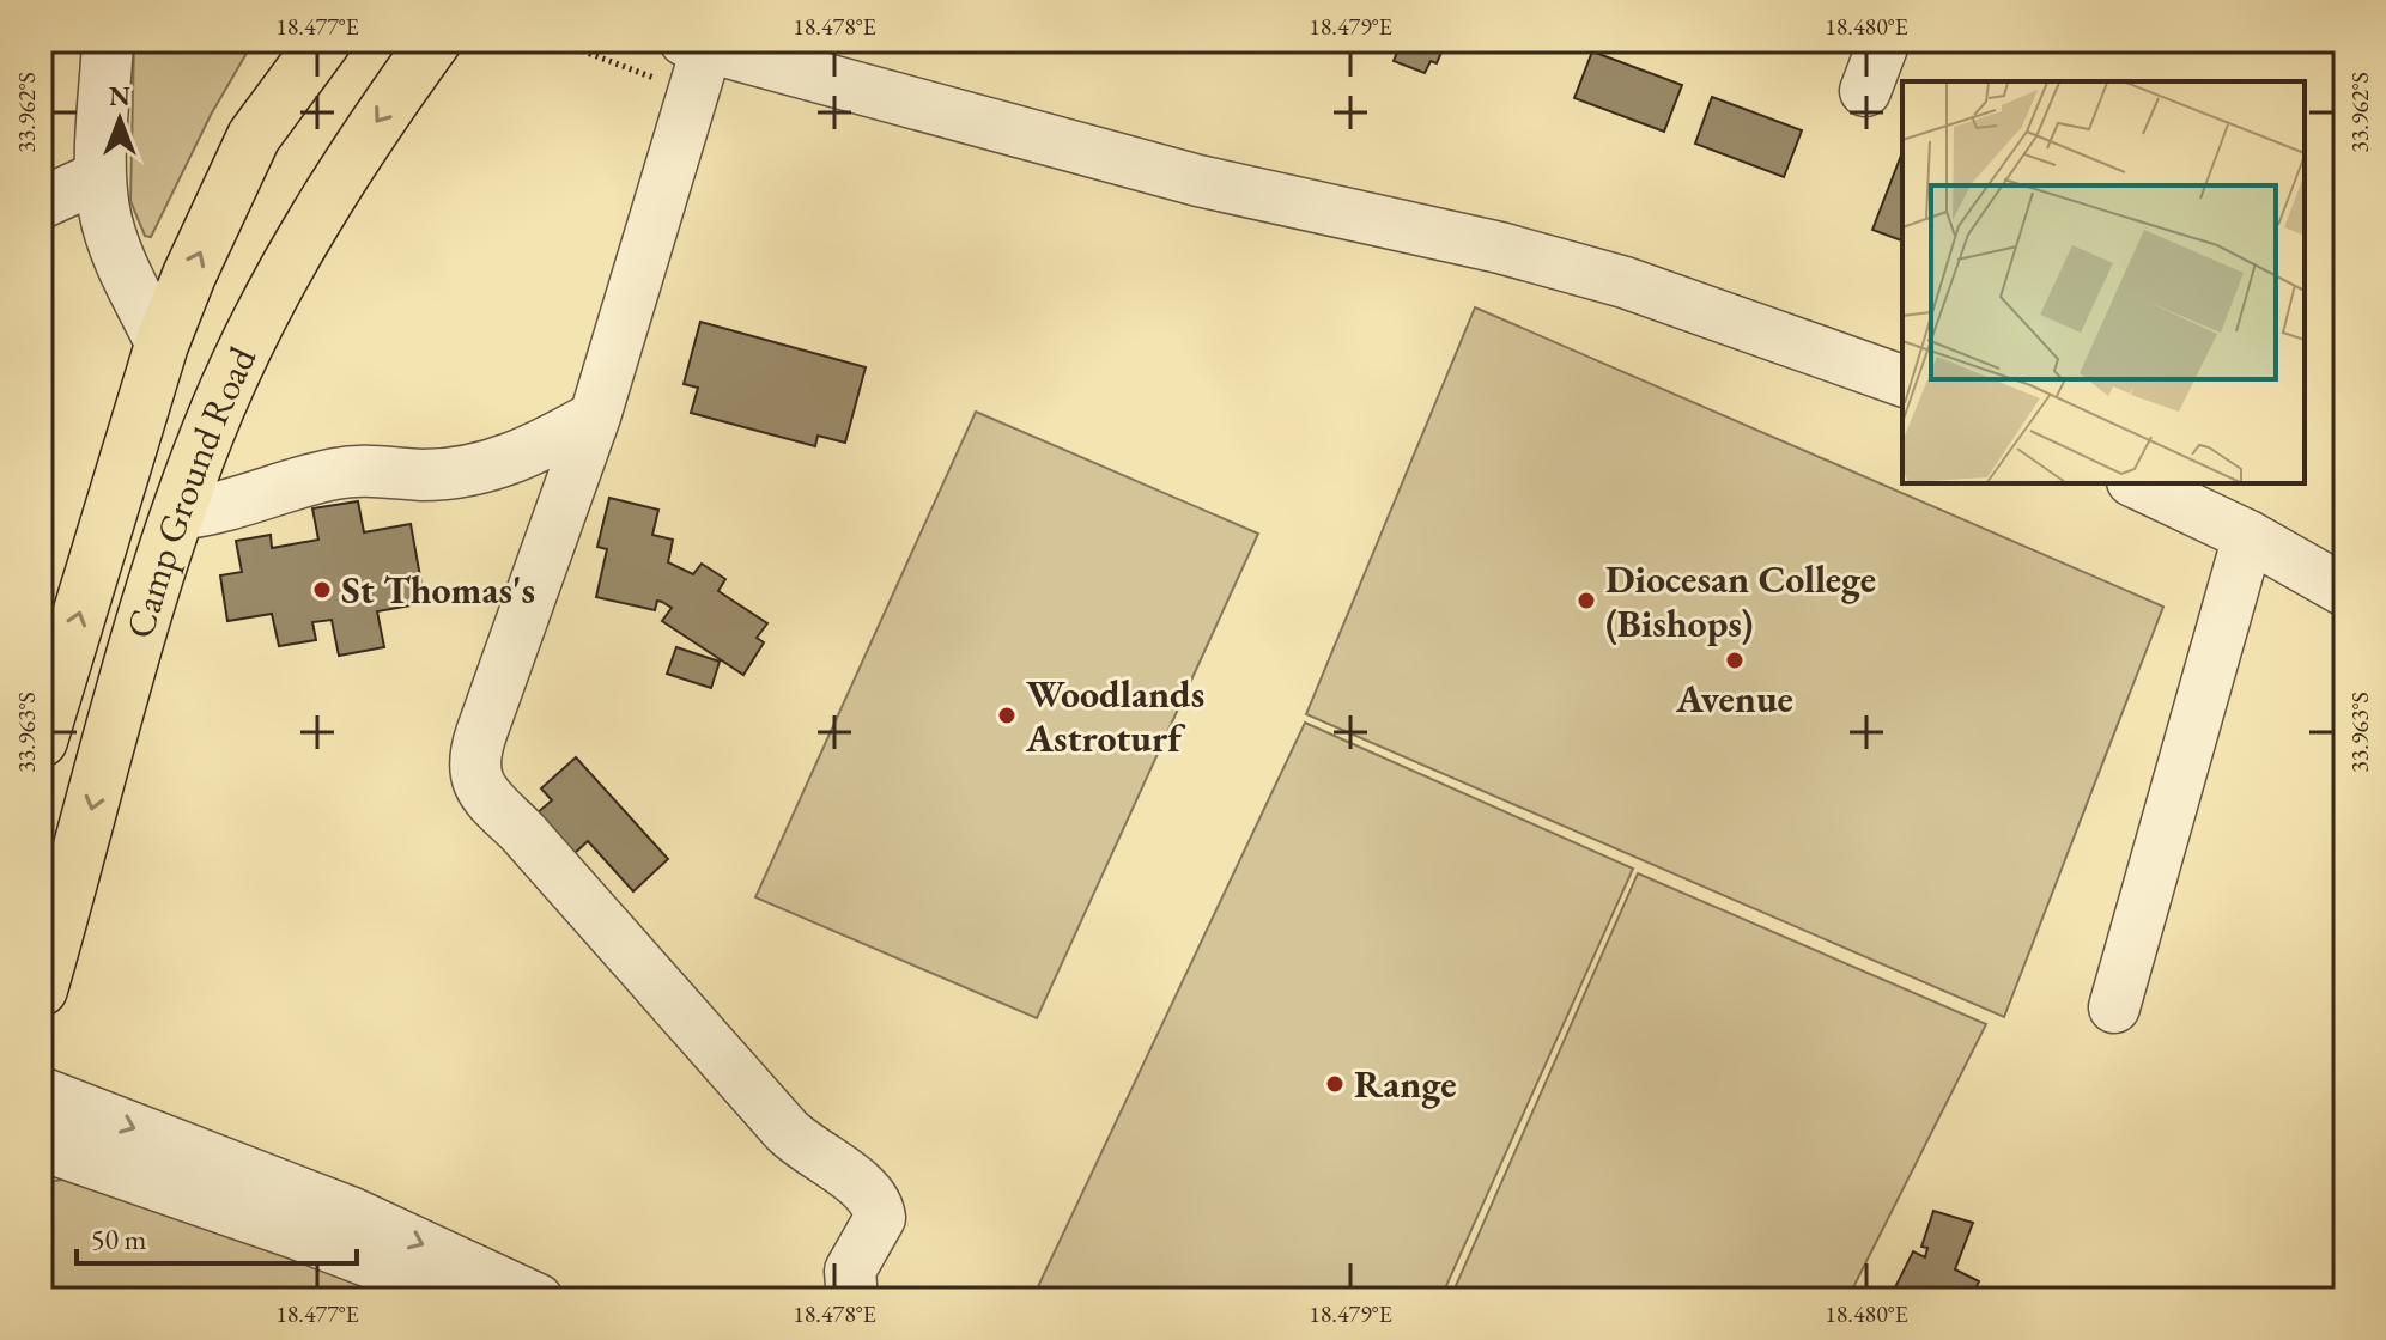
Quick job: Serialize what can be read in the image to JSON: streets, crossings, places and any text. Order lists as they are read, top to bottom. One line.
{"streets":{"main road":["Camp Ground Road"]},"places":["St Thomas's","Diocesan College (Bishops)","Avenue","Woodlands Astroturf","Range"],"scale_bar":"50 m","north":"top","coordinates":["18.477°E","18.478°E","18.479°E","18.480°E","33.962°S","33.963°S"]}
